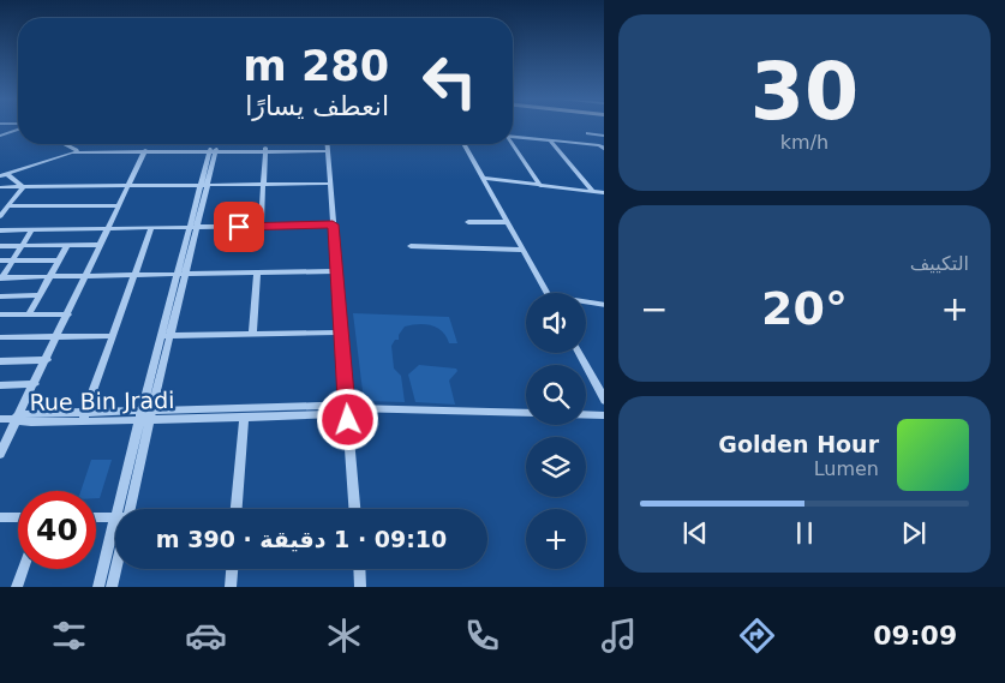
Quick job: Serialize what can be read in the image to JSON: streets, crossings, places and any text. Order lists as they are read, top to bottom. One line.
{"streets":{"street":["Rue Bin Jradi"]},"page":{"tile":[["30","km/h"],"التكييف"],"turn":["280 m","انعطف يسارًا"],"heat":["−","20°","+"],"map_buttons":"+","song":["Golden Hour","Lumen"],"limit":"40","trip":"09:10 · 1 دقيقة · 390 m","tabs":"09:09"}}
